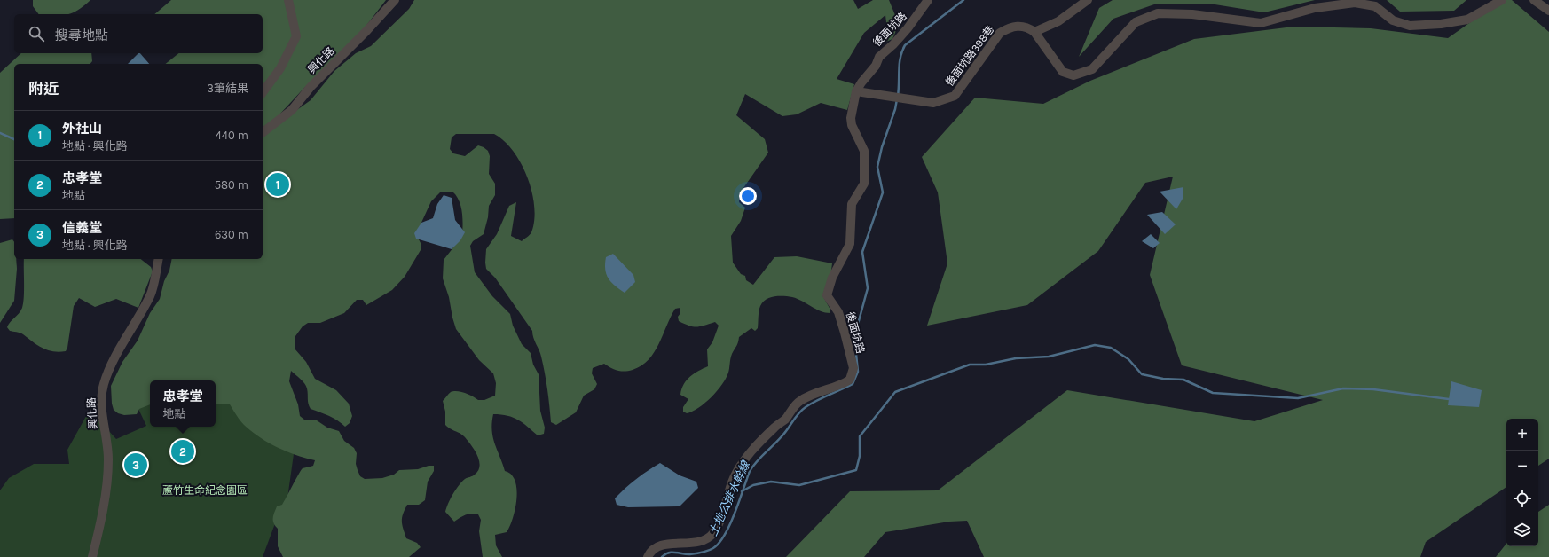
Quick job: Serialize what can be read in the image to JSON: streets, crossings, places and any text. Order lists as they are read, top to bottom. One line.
{"streets":{"street":["後面坑路","後面坑路398巷","興化路"]},"crossings":[["後面坑路","後面坑路398巷"]],"water":["土地公排水幹線"],"parks":["蘆竹生命紀念園區"],"page":{"search":"搜尋地點","heading":["附近","3筆結果"],"list":[{"mark":"1","name":"外社山","note":"地點 · 興化路","value":"440 m"},{"mark":"2","name":"忠孝堂","note":"地點","value":"580 m"},{"mark":"3","name":"信義堂","note":"地點 · 興化路","value":"630 m"}],"pins":["1","2","3"],"popup":["忠孝堂","地點"],"map_buttons":["+","−"]}}
